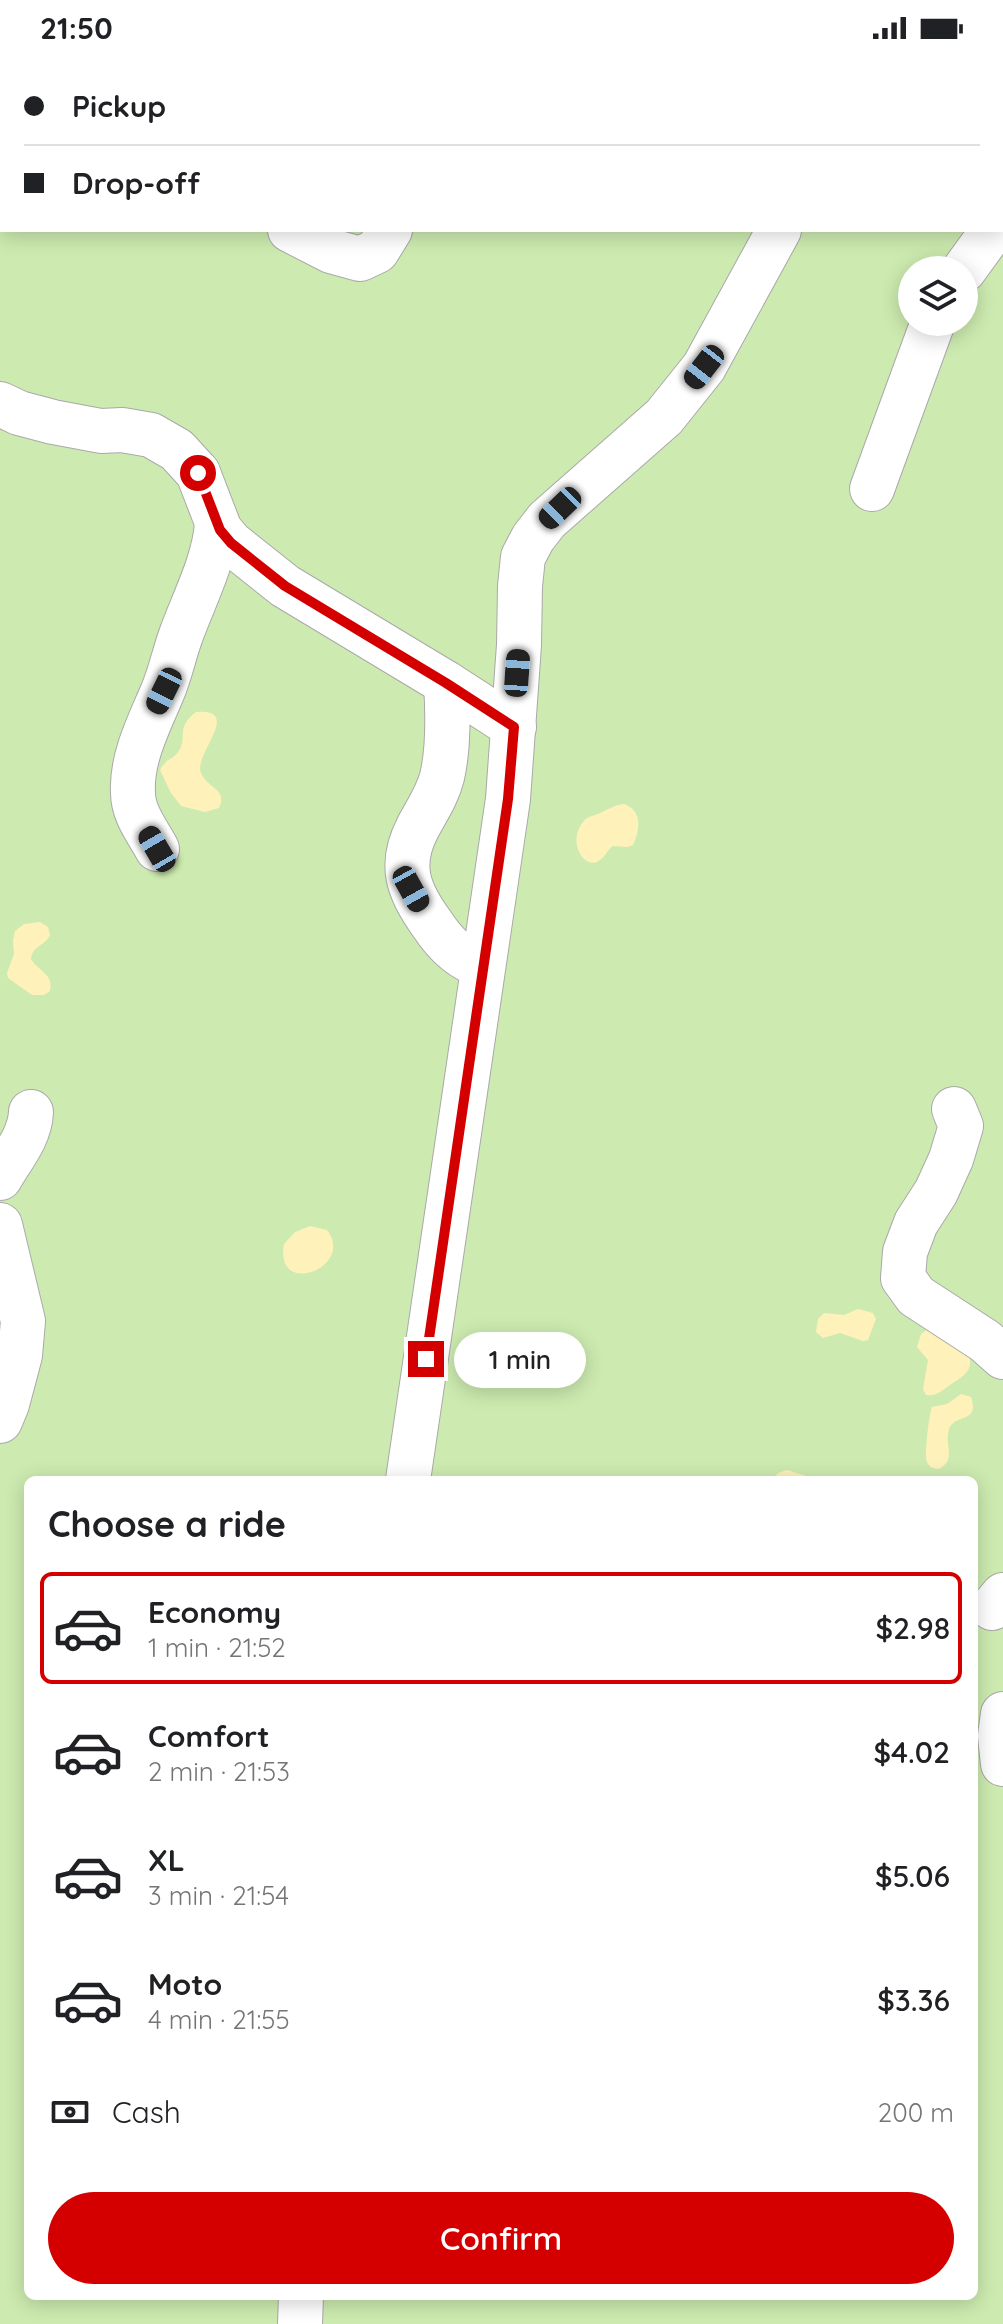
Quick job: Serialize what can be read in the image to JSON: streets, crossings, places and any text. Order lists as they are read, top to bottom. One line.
{"page":{"status":"21:50","banner":["Pickup","Drop-off"],"bubble":"1 min","heading":"Choose a ride","list":[{"name":"Economy","note":"1 min · 21:52","value":"$2.98"},{"name":"Comfort","note":"2 min · 21:53","value":"$4.02"},{"name":"XL","note":"3 min · 21:54","value":"$5.06"},{"name":"Moto","note":"4 min · 21:55","value":"$3.36"}],"pay":["Cash","200 m"],"buttons":"Confirm"}}
